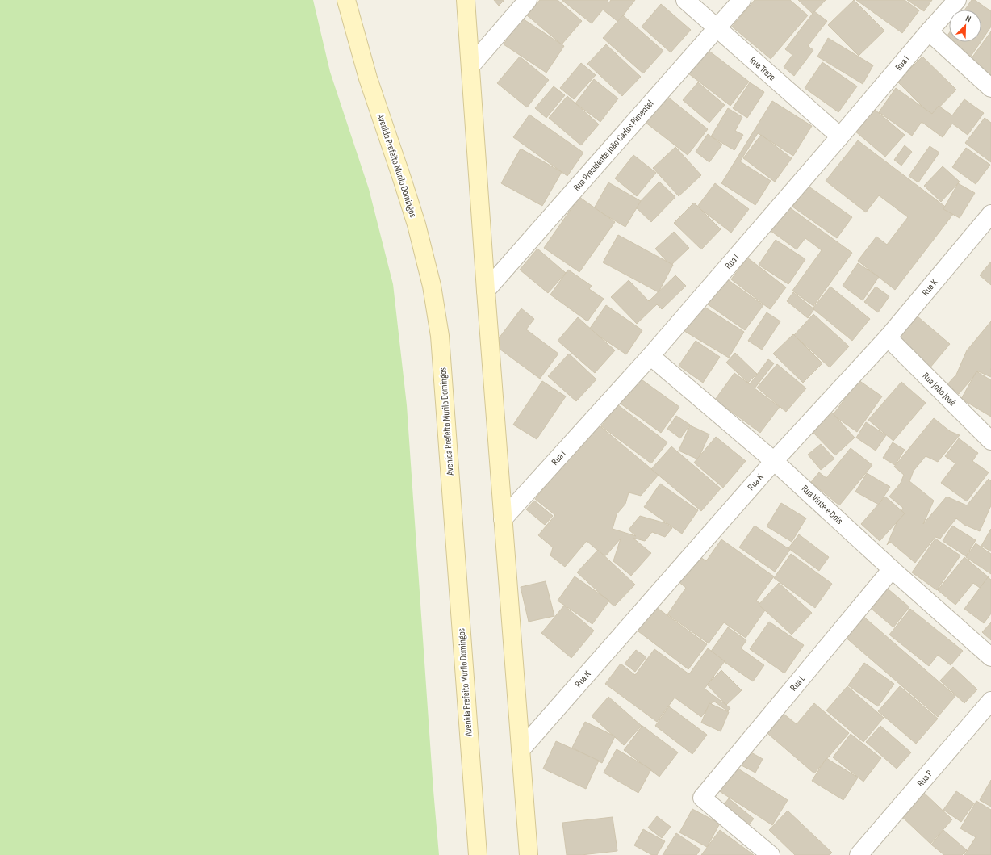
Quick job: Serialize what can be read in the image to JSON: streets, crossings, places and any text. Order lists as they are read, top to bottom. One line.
{"streets":{"main road":["Avenida Prefeito Murilo Domingos"],"street":["Rua I","Rua Treze","Rua Presidente João Carlos Pimentel","Rua K","Rua João José","Rua Vinte e Dois","Rua L","Rua P"]},"crossings":[["Rua I","Rua Treze"],["Rua I","Rua Vinte e Dois"],["Rua Treze","Rua Presidente João Carlos Pimentel"],["Rua K","Rua João José"],["Rua K","Rua Vinte e Dois"],["Rua Vinte e Dois","Rua L"]],"north":"top right"}
